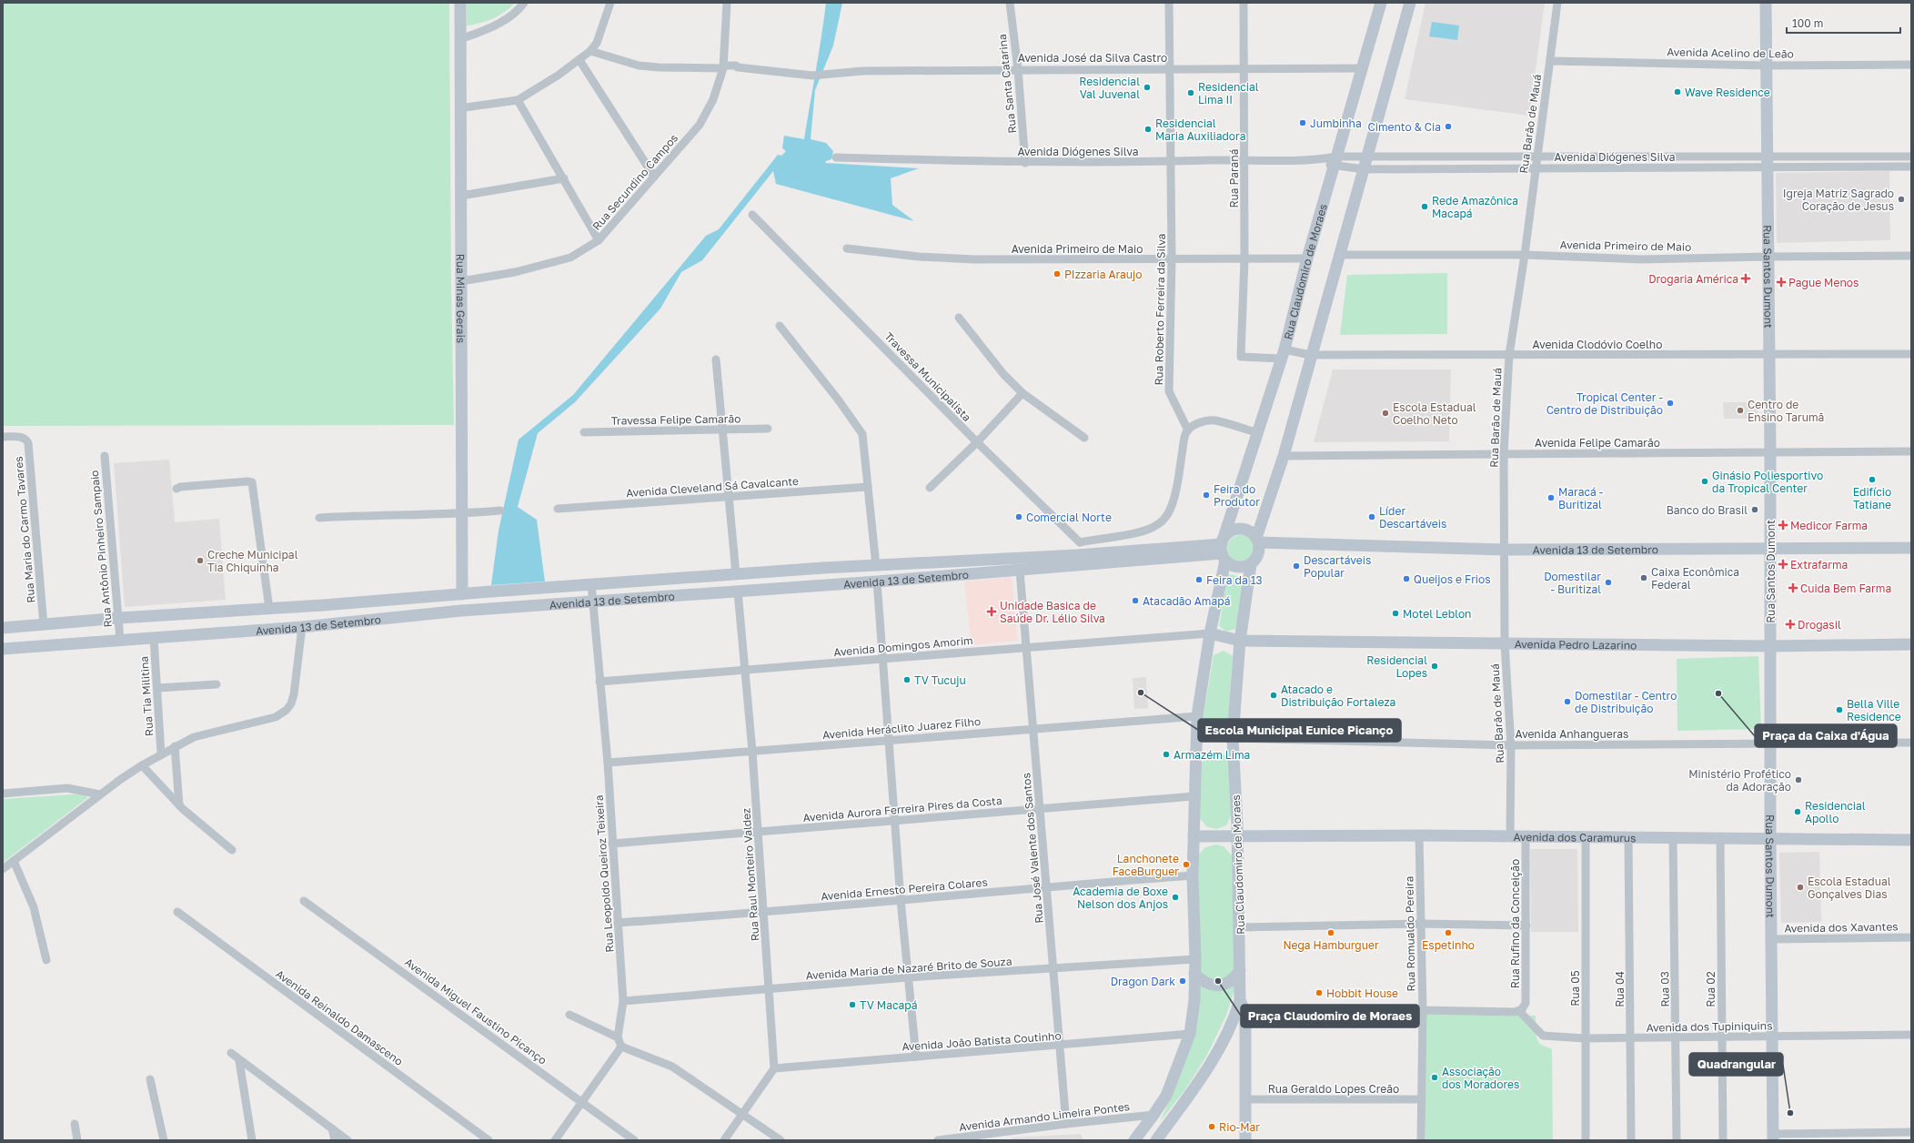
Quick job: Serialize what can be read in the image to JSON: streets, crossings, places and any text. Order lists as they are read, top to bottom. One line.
{"streets":{"street":["Avenida Acelino de Leão","Avenida José da Silva Castro","Rua Santa Catarina","Rua Barão de Mauá","Avenida Diógenes Silva","Rua Paraná","Rua Secundino Campos","Avenida Primeiro de Maio","Rua Claudomiro de Moraes","Rua Santos Dumont","Rua Minas Gerais","Rua Roberto Ferreira da Silva","Avenida Clodóvio Coelho","Travessa Municipalista","Travessa Felipe Camarão","Avenida Felipe Camarão","Avenida Cleveland Sá Cavalcante","Rua Maria do Carmo Tavares","Rua Antônio Pinheiro Sampaio","Avenida 13 de Setembro","Avenida Pedro Lazarino","Avenida Domingos Amorim","Rua Tia Militina","Avenida Heráclito Juarez Filho","Avenida Anhangueras","Avenida Aurora Ferreira Pires da Costa","Avenida dos Caramurus","Rua José Valente dos Santos","Rua Leopoldo Queiroz Teixeira","Rua Raul Monteiro Valdez","Avenida Ernesto Pereira Colares","Rua Rufino da Conceição","Avenida dos Xavantes","Rua Romualdo Pereira","Avenida Maria de Nazaré Brito de Souza","Rua 05","Rua 04","Rua 03","Rua 02","Avenida Miguel Faustino Picanço","Avenida Reinaldo Damasceno","Avenida dos Tupiniquins","Avenida João Batista Coutinho","Rua Geraldo Lopes Creão","Avenida Armando Limeira Pontes"]},"crossings":[["Avenida Acelino de Leão","Rua Barão de Mauá"],["Avenida Acelino de Leão","Rua Santos Dumont"],["Avenida José da Silva Castro","Rua Santa Catarina"],["Avenida José da Silva Castro","Rua Paraná"],["Avenida José da Silva Castro","Rua Secundino Campos"],["Avenida José da Silva Castro","Rua Claudomiro de Moraes"],["Avenida José da Silva Castro","Rua Roberto Ferreira da Silva"],["Rua Santa Catarina","Avenida Diógenes Silva"],["Rua Barão de Mauá","Avenida Diógenes Silva"],["Rua Barão de Mauá","Avenida Primeiro de Maio"],["Rua Barão de Mauá","Avenida Clodóvio Coelho"],["Rua Barão de Mauá","Avenida Felipe Camarão"],["Rua Barão de Mauá","Avenida 13 de Setembro"],["Rua Barão de Mauá","Avenida Pedro Lazarino"],["Rua Barão de Mauá","Avenida Anhangueras"],["Rua Barão de Mauá","Avenida dos Caramurus"],["Avenida Diógenes Silva","Rua Paraná"],["Avenida Diógenes Silva","Rua Claudomiro de Moraes"],["Avenida Diógenes Silva","Rua Santos Dumont"],["Avenida Diógenes Silva","Rua Roberto Ferreira da Silva"],["Rua Paraná","Avenida Primeiro de Maio"],["Rua Paraná","Avenida Clodóvio Coelho"],["Rua Secundino Campos","Rua Minas Gerais"],["Avenida Primeiro de Maio","Rua Claudomiro de Moraes"],["Avenida Primeiro de Maio","Rua Santos Dumont"],["Avenida Primeiro de Maio","Rua Roberto Ferreira da Silva"],["Rua Claudomiro de Moraes","Avenida Clodóvio Coelho"],["Rua Claudomiro de Moraes","Avenida 13 de Setembro"],["Rua Claudomiro de Moraes","Avenida Pedro Lazarino"],["Rua Claudomiro de Moraes","Avenida Domingos Amorim"],["Rua Claudomiro de Moraes","Avenida Heráclito Juarez Filho"],["Rua Claudomiro de Moraes","Avenida Anhangueras"],["Rua Claudomiro de Moraes","Avenida Aurora Ferreira Pires da Costa"],["Rua Claudomiro de Moraes","Avenida dos Caramurus"],["Rua Claudomiro de Moraes","Avenida Ernesto Pereira Colares"],["Rua Claudomiro de Moraes","Avenida Maria de Nazaré Brito de Souza"],["Rua Claudomiro de Moraes","Avenida João Batista Coutinho"],["Rua Claudomiro de Moraes","Avenida Armando Limeira Pontes"],["Rua Santos Dumont","Avenida Clodóvio Coelho"],["Rua Santos Dumont","Avenida Felipe Camarão"],["Rua Santos Dumont","Avenida 13 de Setembro"],["Rua Santos Dumont","Avenida Pedro Lazarino"],["Rua Santos Dumont","Avenida Anhangueras"],["Rua Santos Dumont","Avenida dos Caramurus"],["Rua Santos Dumont","Avenida dos Xavantes"],["Rua Santos Dumont","Avenida dos Tupiniquins"],["Rua Minas Gerais","Avenida 13 de Setembro"],["Rua Maria do Carmo Tavares","Avenida 13 de Setembro"],["Rua Antônio Pinheiro Sampaio","Avenida 13 de Setembro"],["Avenida 13 de Setembro","Rua Tia Militina"],["Avenida 13 de Setembro","Rua José Valente dos Santos"],["Avenida 13 de Setembro","Rua Leopoldo Queiroz Teixeira"],["Avenida 13 de Setembro","Rua Raul Monteiro Valdez"],["Avenida Pedro Lazarino","Avenida Domingos Amorim"],["Avenida Domingos Amorim","Rua José Valente dos Santos"],["Avenida Domingos Amorim","Rua Leopoldo Queiroz Teixeira"],["Avenida Domingos Amorim","Rua Raul Monteiro Valdez"],["Avenida Heráclito Juarez Filho","Rua José Valente dos Santos"],["Avenida Heráclito Juarez Filho","Rua Leopoldo Queiroz Teixeira"],["Avenida Heráclito Juarez Filho","Rua Raul Monteiro Valdez"],["Avenida Aurora Ferreira Pires da Costa","Rua José Valente dos Santos"],["Avenida Aurora Ferreira Pires da Costa","Rua Leopoldo Queiroz Teixeira"],["Avenida Aurora Ferreira Pires da Costa","Rua Raul Monteiro Valdez"],["Avenida dos Caramurus","Rua Rufino da Conceição"],["Avenida dos Caramurus","Rua Romualdo Pereira"],["Avenida dos Caramurus","Rua 05"],["Avenida dos Caramurus","Rua 04"],["Avenida dos Caramurus","Rua 03"],["Avenida dos Caramurus","Rua 02"],["Rua José Valente dos Santos","Avenida Ernesto Pereira Colares"],["Rua José Valente dos Santos","Avenida Maria de Nazaré Brito de Souza"],["Rua José Valente dos Santos","Avenida João Batista Coutinho"],["Rua José Valente dos Santos","Avenida Armando Limeira Pontes"],["Rua Leopoldo Queiroz Teixeira","Avenida Ernesto Pereira Colares"],["Rua Leopoldo Queiroz Teixeira","Avenida Maria de Nazaré Brito de Souza"],["Rua Raul Monteiro Valdez","Avenida Ernesto Pereira Colares"],["Rua Raul Monteiro Valdez","Avenida Maria de Nazaré Brito de Souza"],["Rua Raul Monteiro Valdez","Avenida João Batista Coutinho"],["Rua Rufino da Conceição","Avenida dos Tupiniquins"],["Rua Romualdo Pereira","Rua Geraldo Lopes Creão"],["Rua 05","Avenida dos Tupiniquins"],["Rua 04","Avenida dos Tupiniquins"],["Rua 03","Avenida dos Tupiniquins"],["Rua 02","Avenida dos Tupiniquins"]],"places":{"other":["Residencial Val Juvenal","Wave Residence","Residencial Lima II","Jumbinha","Cimento & Cia","Residencial Maria Auxiliadora","Igreja Matriz Sagrado Coração de Jesus","Rede Amazônica Macapá","PIzzaria Araujo","Tropical Center - Centro de Distribuição","Centro de Ensino Tarumã","Escola Estadual Coelho Neto","Edifício Tatiane","Ginásio Poliesportivo da Tropical Center","Feira do Produtor","Maracá - Buritizal","Banco do Brasil","Comercial Norte","Líder Descartáveis","Creche Municipal Tia Chiquinha","Descartáveis Popular","Caixa Econômica Federal","Queijos e Frios","Feira da 13","Domestilar - Buritizal","Atacadão Amapá","Motel Leblon","Residencial Lopes","TV Tucuju","Escola Municipal Eunice Picanço","Praça da Caixa d'Água","Atacado e Distribuição Fortaleza","Domestilar - Centro de Distribuição","Bella Ville Residence","Armazém Lima","Ministério Profético da Adoração","Residencial Apollo","Lanchonete FaceBurguer","Escola Estadual Gonçalves Dias","Academia de Boxe Nelson dos Anjos","Nega Hamburguer","Espetinho","Dragon Dark","Praça Claudomiro de Moraes","Hobbit House","TV Macapá","Associação dos Moradores","Quadrangular","Rio-Mar"],"health":["Drogaria América","Pague Menos","Medicor Farma","Extrafarma","Cuida Bem Farma","Unidade Basica de Saúde Dr. Lélio Silva","Drogasil"]},"scale_bar":"100 m"}
